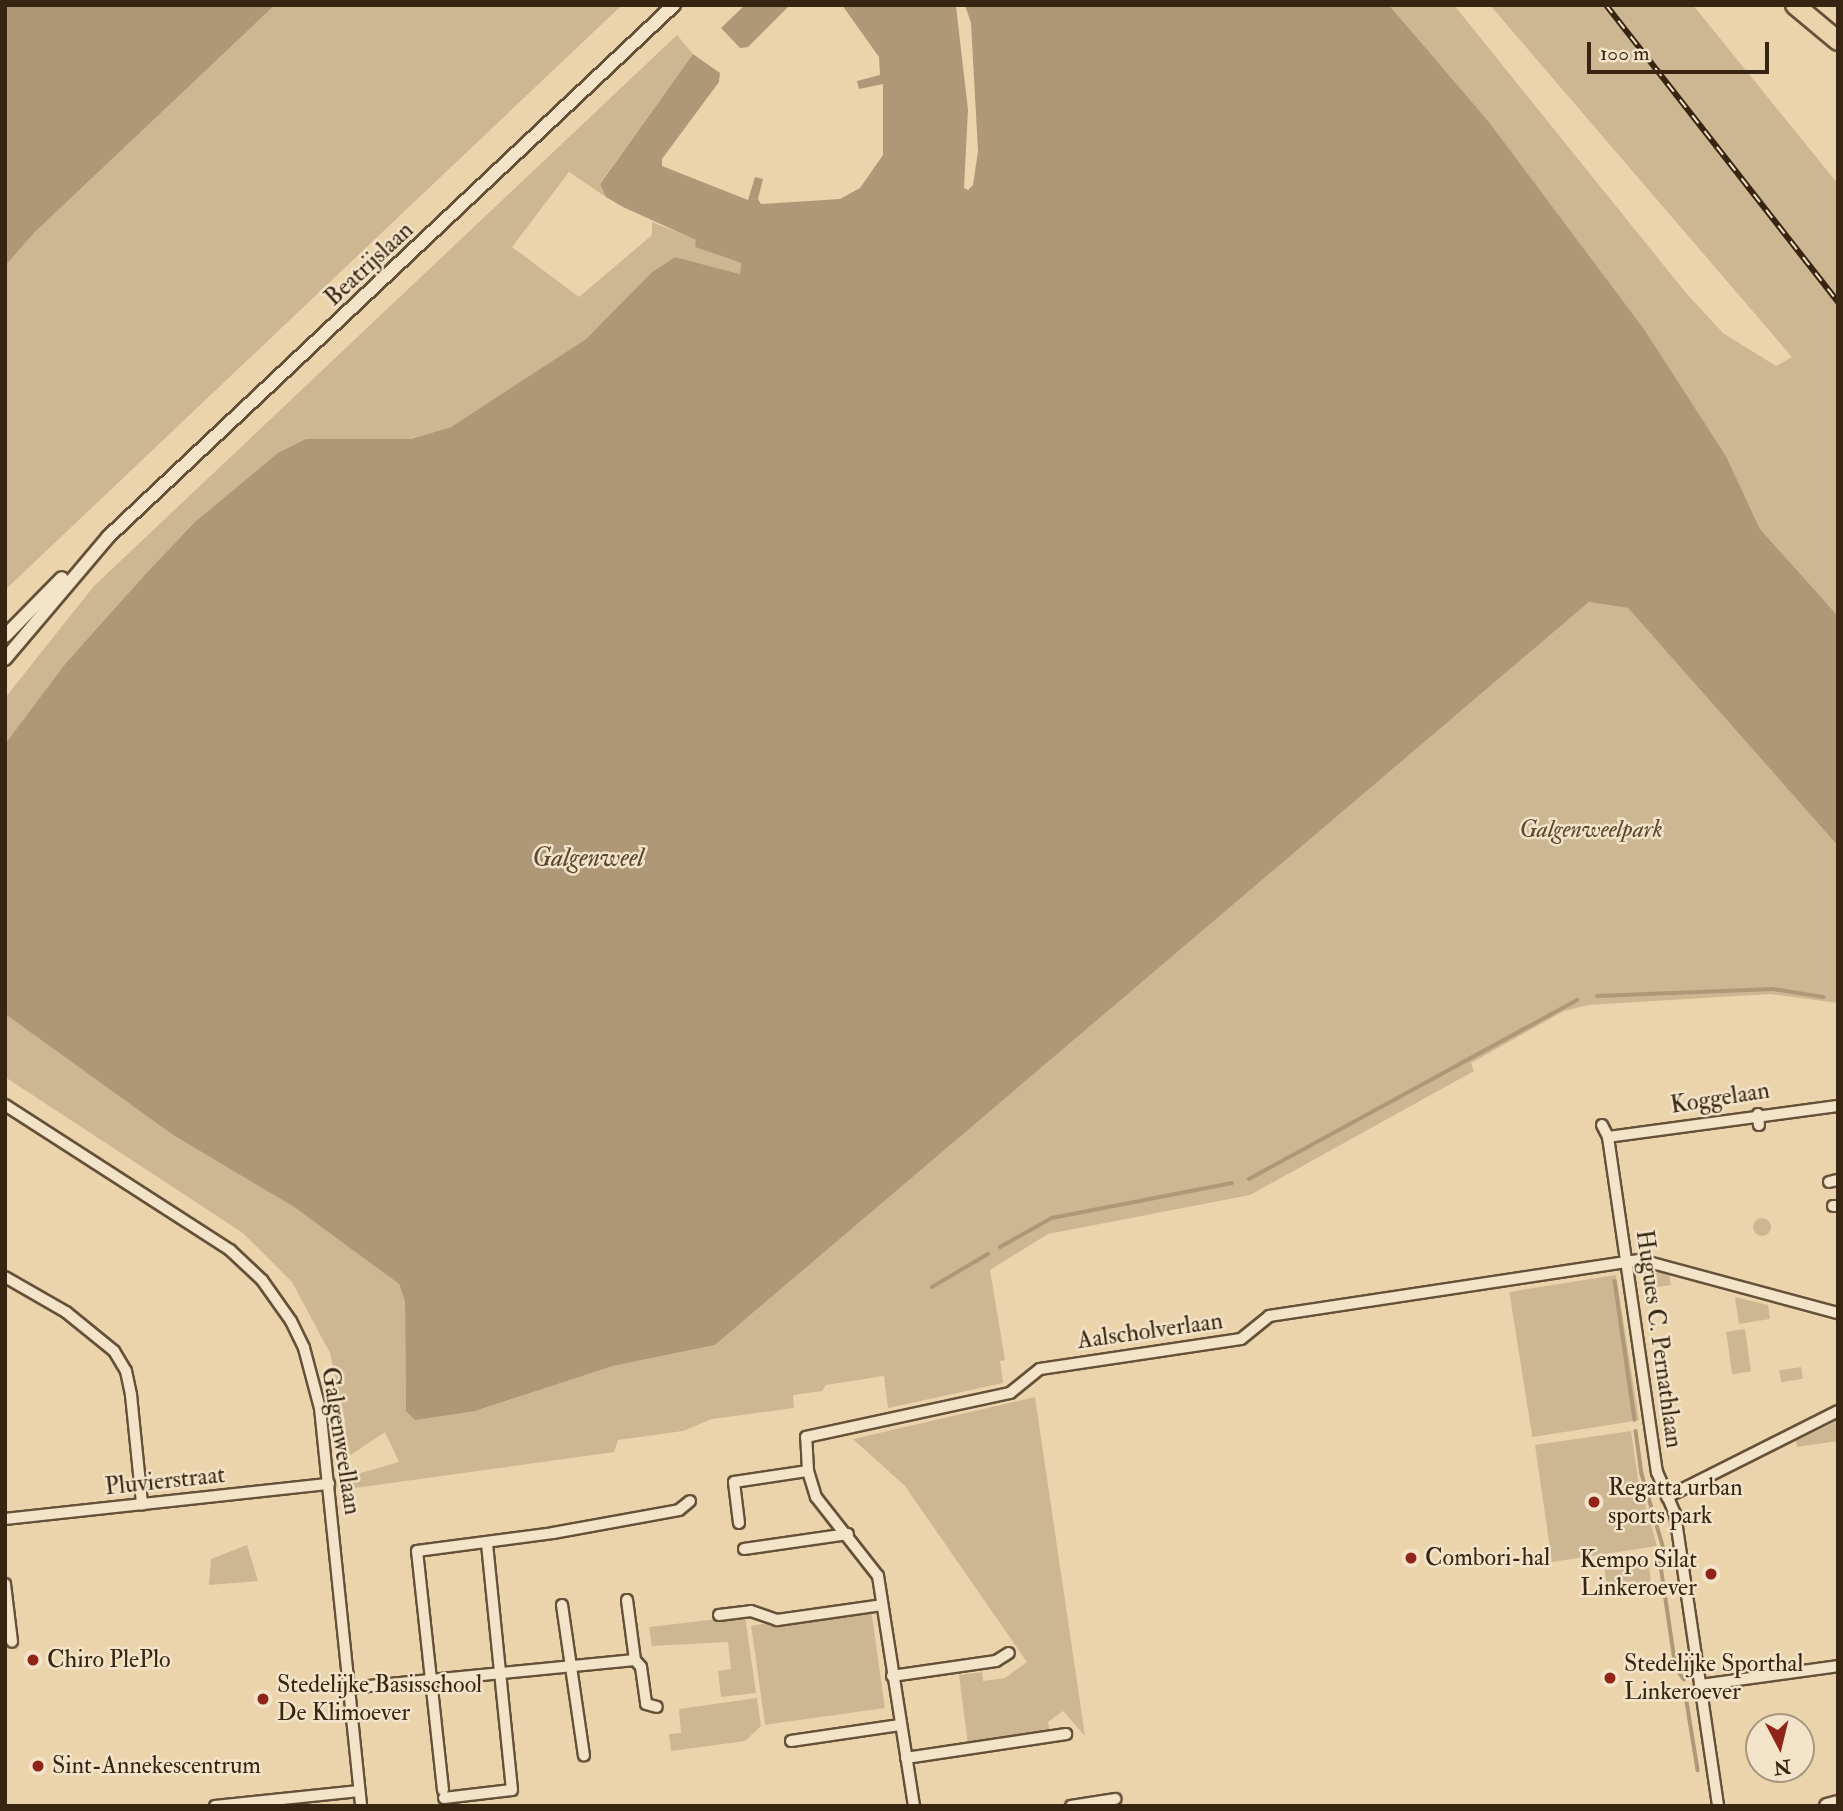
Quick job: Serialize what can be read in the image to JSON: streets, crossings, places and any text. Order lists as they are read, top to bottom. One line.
{"streets":{"street":["Beatrijslaan","Koggelaan","Aalscholverlaan","Hugues C. Pernathlaan","Galgenweellaan","Pluvierstraat"]},"crossings":[["Koggelaan","Hugues C. Pernathlaan"],["Aalscholverlaan","Hugues C. Pernathlaan"],["Galgenweellaan","Pluvierstraat"]],"water":["Galgenweel"],"parks":["Galgenweelpark"],"places":["Regatta urban sports park","Combori-hal","Kempo Silat Linkeroever","Chiro PlePlo","Stedelijke Sporthal Linkeroever","Stedelijke Basisschool De Klimoever","Sint-Annekescentrum"],"scale_bar":"100 m","north":"bottom"}
